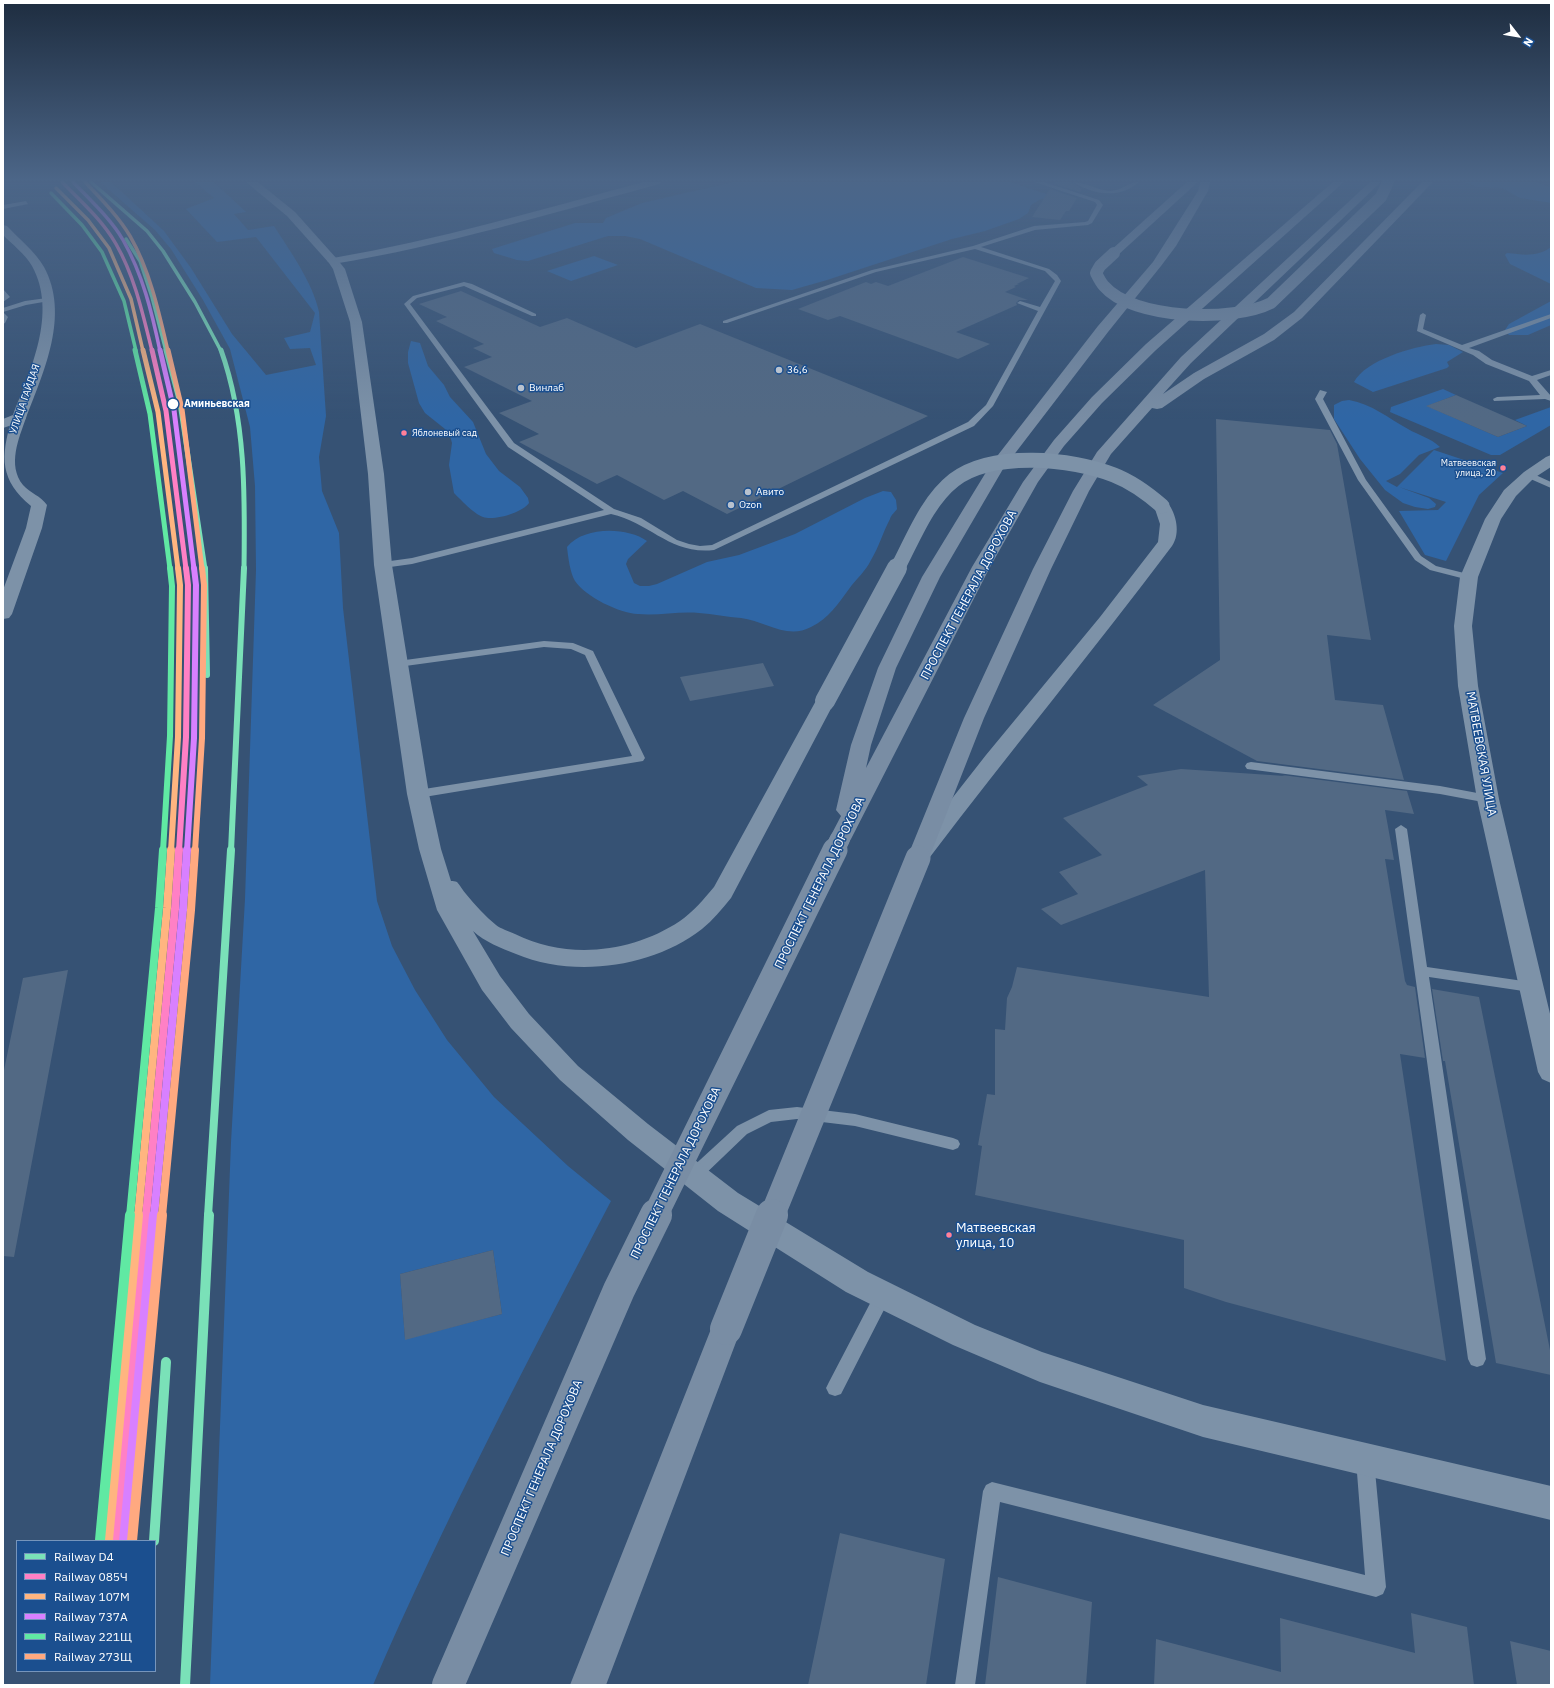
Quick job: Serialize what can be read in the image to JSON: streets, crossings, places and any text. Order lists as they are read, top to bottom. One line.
{"streets":{"main road":["ПРОСПЕКТ ГЕНЕРАЛА ДОРОХОВА"],"street":["УЛИЦА ГАЙДАЯ","МАТВЕЕВСКАЯ УЛИЦА"]},"places":["36,6","Винлаб","Аминьевская","Яблоневый сад","Матвеевская улица, 20","Авито","Ozon","Матвеевская улица, 10"],"lines":["rail line D4","rail line 085Ч","rail line 107М","rail line 737А","rail line 221Щ","rail line 273Щ"],"legend":["Railway D4","Railway 085Ч","Railway 107М","Railway 737А","Railway 221Щ","Railway 273Щ"],"north":"bottom right"}
